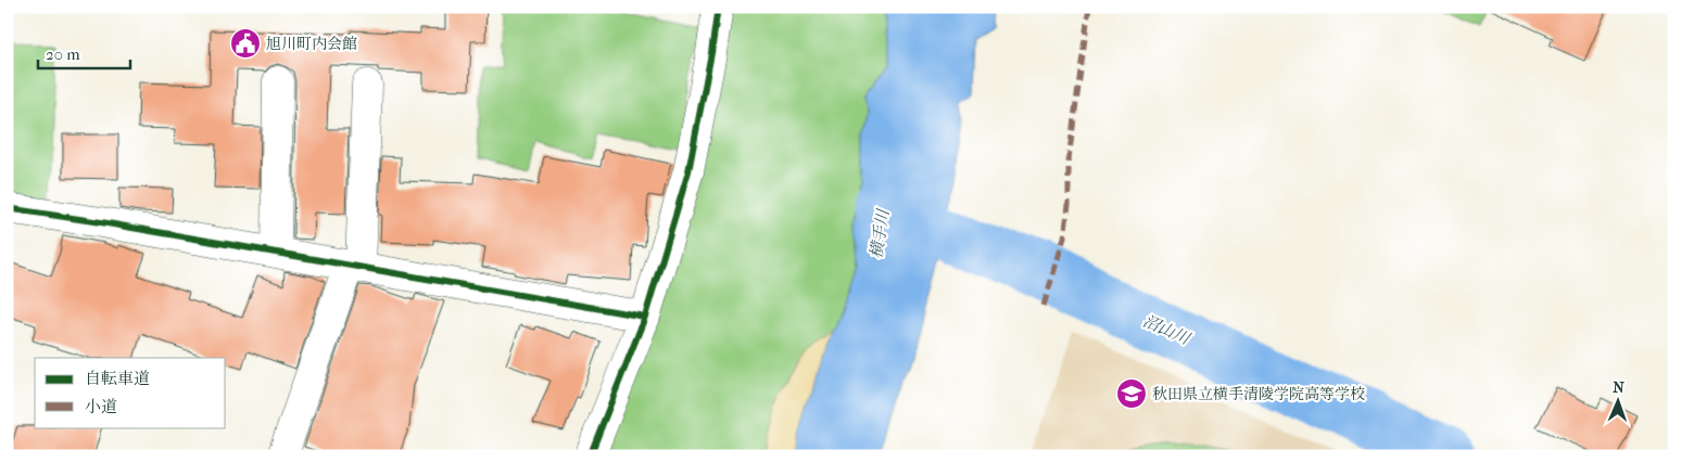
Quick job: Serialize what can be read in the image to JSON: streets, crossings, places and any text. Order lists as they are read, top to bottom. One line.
{"water":["横手川","沼山川"],"places":{"public building":["旭川町内会館"],"school or university":["秋田県立横手清陵学院高等学校"]},"legend":["自転車道","小道"],"scale_bar":"20 m","north":"top"}
